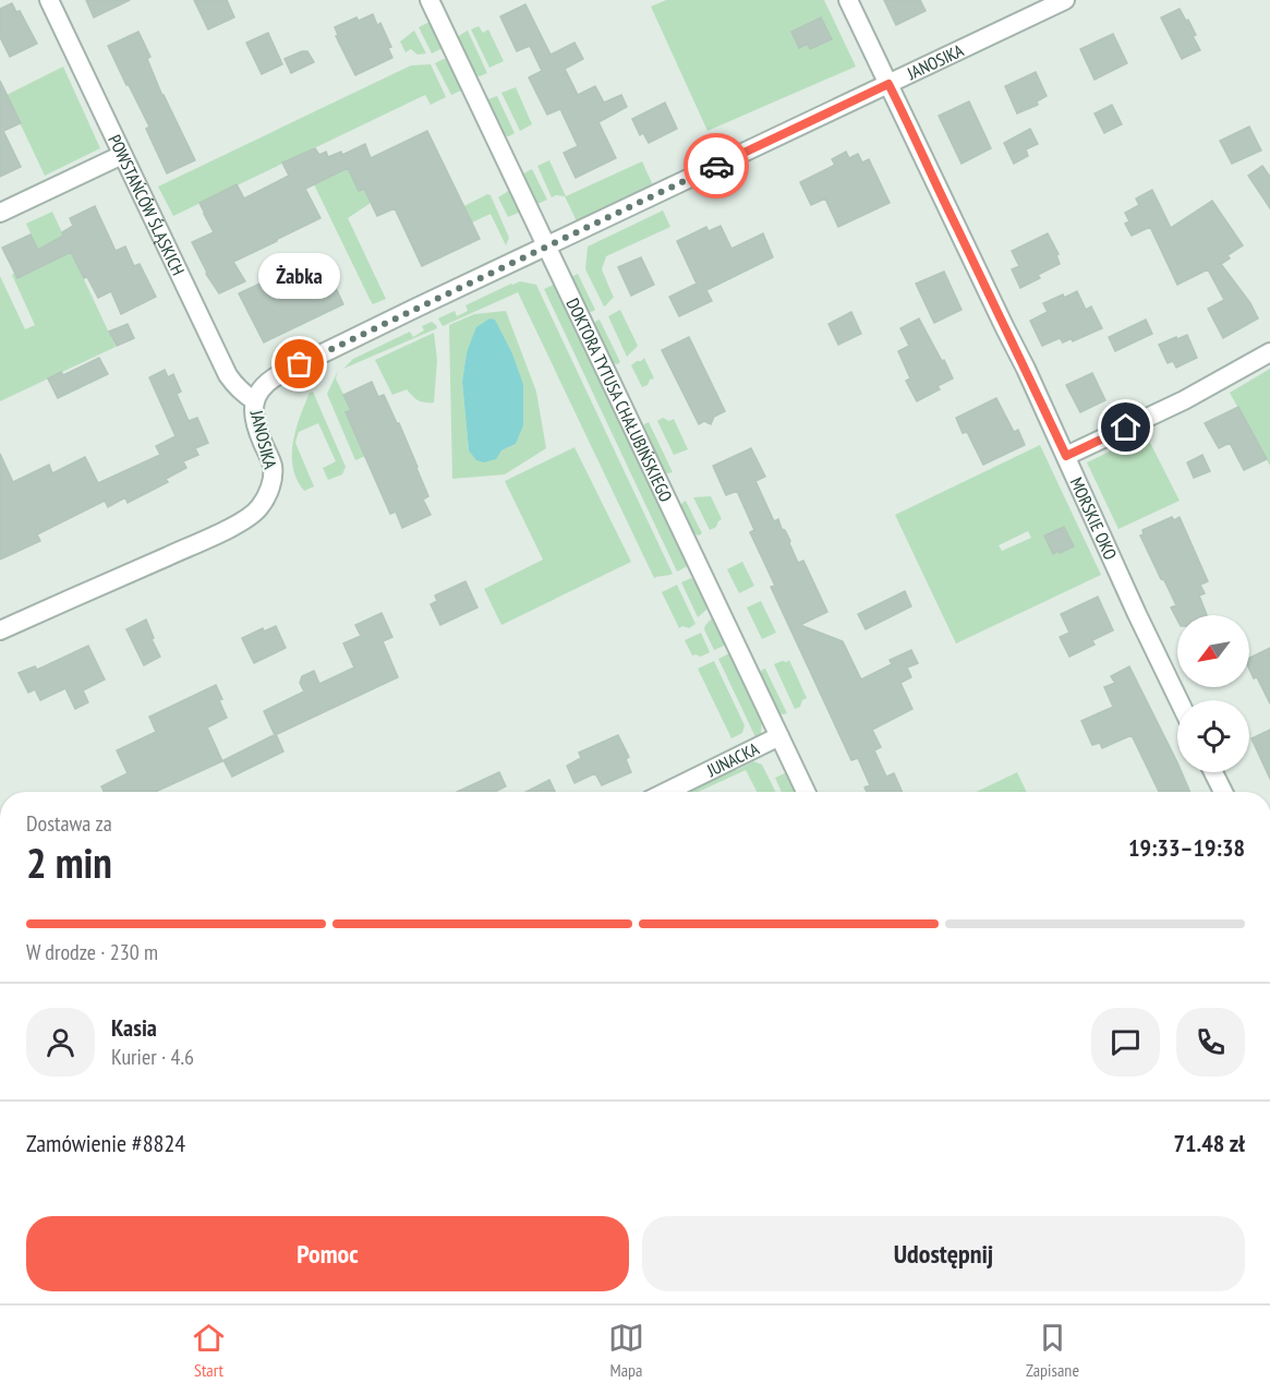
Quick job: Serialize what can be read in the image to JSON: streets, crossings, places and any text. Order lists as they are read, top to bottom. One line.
{"streets":{"street":["JANOSIKA","POWSTAŃCÓW ŚLĄSKICH","DOKTORA TYTUSA CHAŁUBIŃSKIEGO","MORSKIE OKO","JUNACKA"]},"crossings":[["JANOSIKA","POWSTAŃCÓW ŚLĄSKICH"],["JANOSIKA","DOKTORA TYTUSA CHAŁUBIŃSKIEGO"],["JANOSIKA","MORSKIE OKO"],["DOKTORA TYTUSA CHAŁUBIŃSKIEGO","JUNACKA"]],"places":["Żabka"],"north":"bottom left","page":{"bubble":"Żabka","heading":["2 min","Dostawa za","19:33–19:38"],"panel":["Kasia","Kurier · 4.6","Zamówienie #8824","71.48 zł"],"bar":"W drodze · 230 m","buttons":["Pomoc","Udostępnij"],"tabs":["Start","Mapa","Zapisane"]}}
